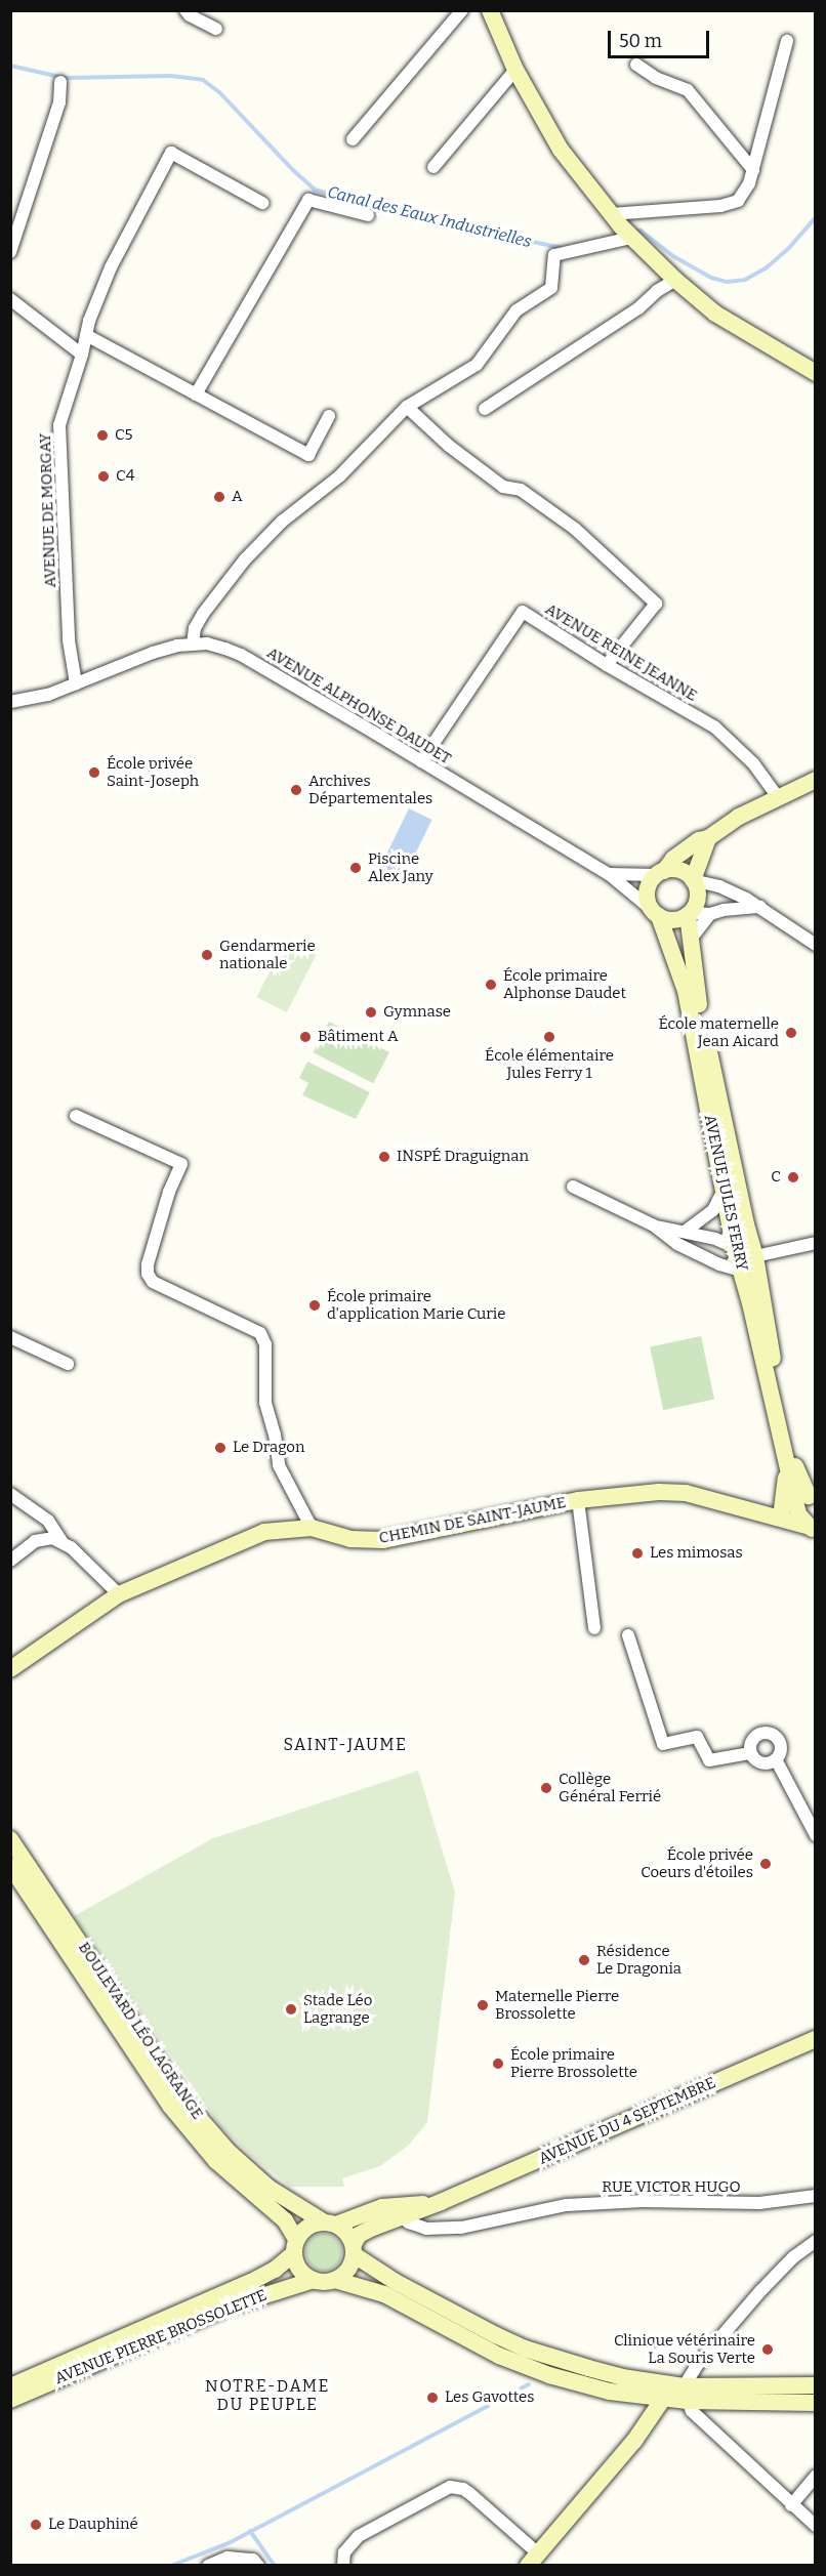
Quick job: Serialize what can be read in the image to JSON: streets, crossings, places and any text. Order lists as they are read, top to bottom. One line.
{"streets":{"main road":["AVENUE JULES FERRY","CHEMIN DE SAINT-JAUME","BOULEVARD LÉO LAGRANGE","AVENUE DU 4 SEPTEMBRE","AVENUE PIERRE BROSSOLETTE"],"street":["AVENUE DE MORGAY","AVENUE REINE JEANNE","AVENUE ALPHONSE DAUDET","RUE VICTOR HUGO"]},"crossings":[["AVENUE DE MORGAY","AVENUE ALPHONSE DAUDET"],["AVENUE REINE JEANNE","AVENUE ALPHONSE DAUDET"],["AVENUE ALPHONSE DAUDET","AVENUE JULES FERRY"],["AVENUE JULES FERRY","CHEMIN DE SAINT-JAUME"],["BOULEVARD LÉO LAGRANGE","AVENUE PIERRE BROSSOLETTE"],["AVENUE DU 4 SEPTEMBRE","RUE VICTOR HUGO"]],"districts":["SAINT-JAUME","NOTRE-DAME DU PEUPLE"],"water":["Canal des Eaux Industrielles"],"places":["C5","C4","A","École privée Saint-Joseph","Archives Départementales","Piscine Alex Jany","Gendarmerie nationale","École primaire Alphonse Daudet","Gymnase","École maternelle Jean Aicard","Bâtiment A","École élémentaire Jules Ferry 1","INSPÉ Draguignan","C","École primaire d'application Marie Curie","Le Dragon","Les mimosas","Collège Général Ferrié","École privée Coeurs d'étoiles","Résidence Le Dragonia","Maternelle Pierre Brossolette","Stade Léo Lagrange","École primaire Pierre Brossolette","Clinique vétérinaire La Souris Verte","Les Gavottes","Le Dauphiné"],"scale_bar":"50 m"}
